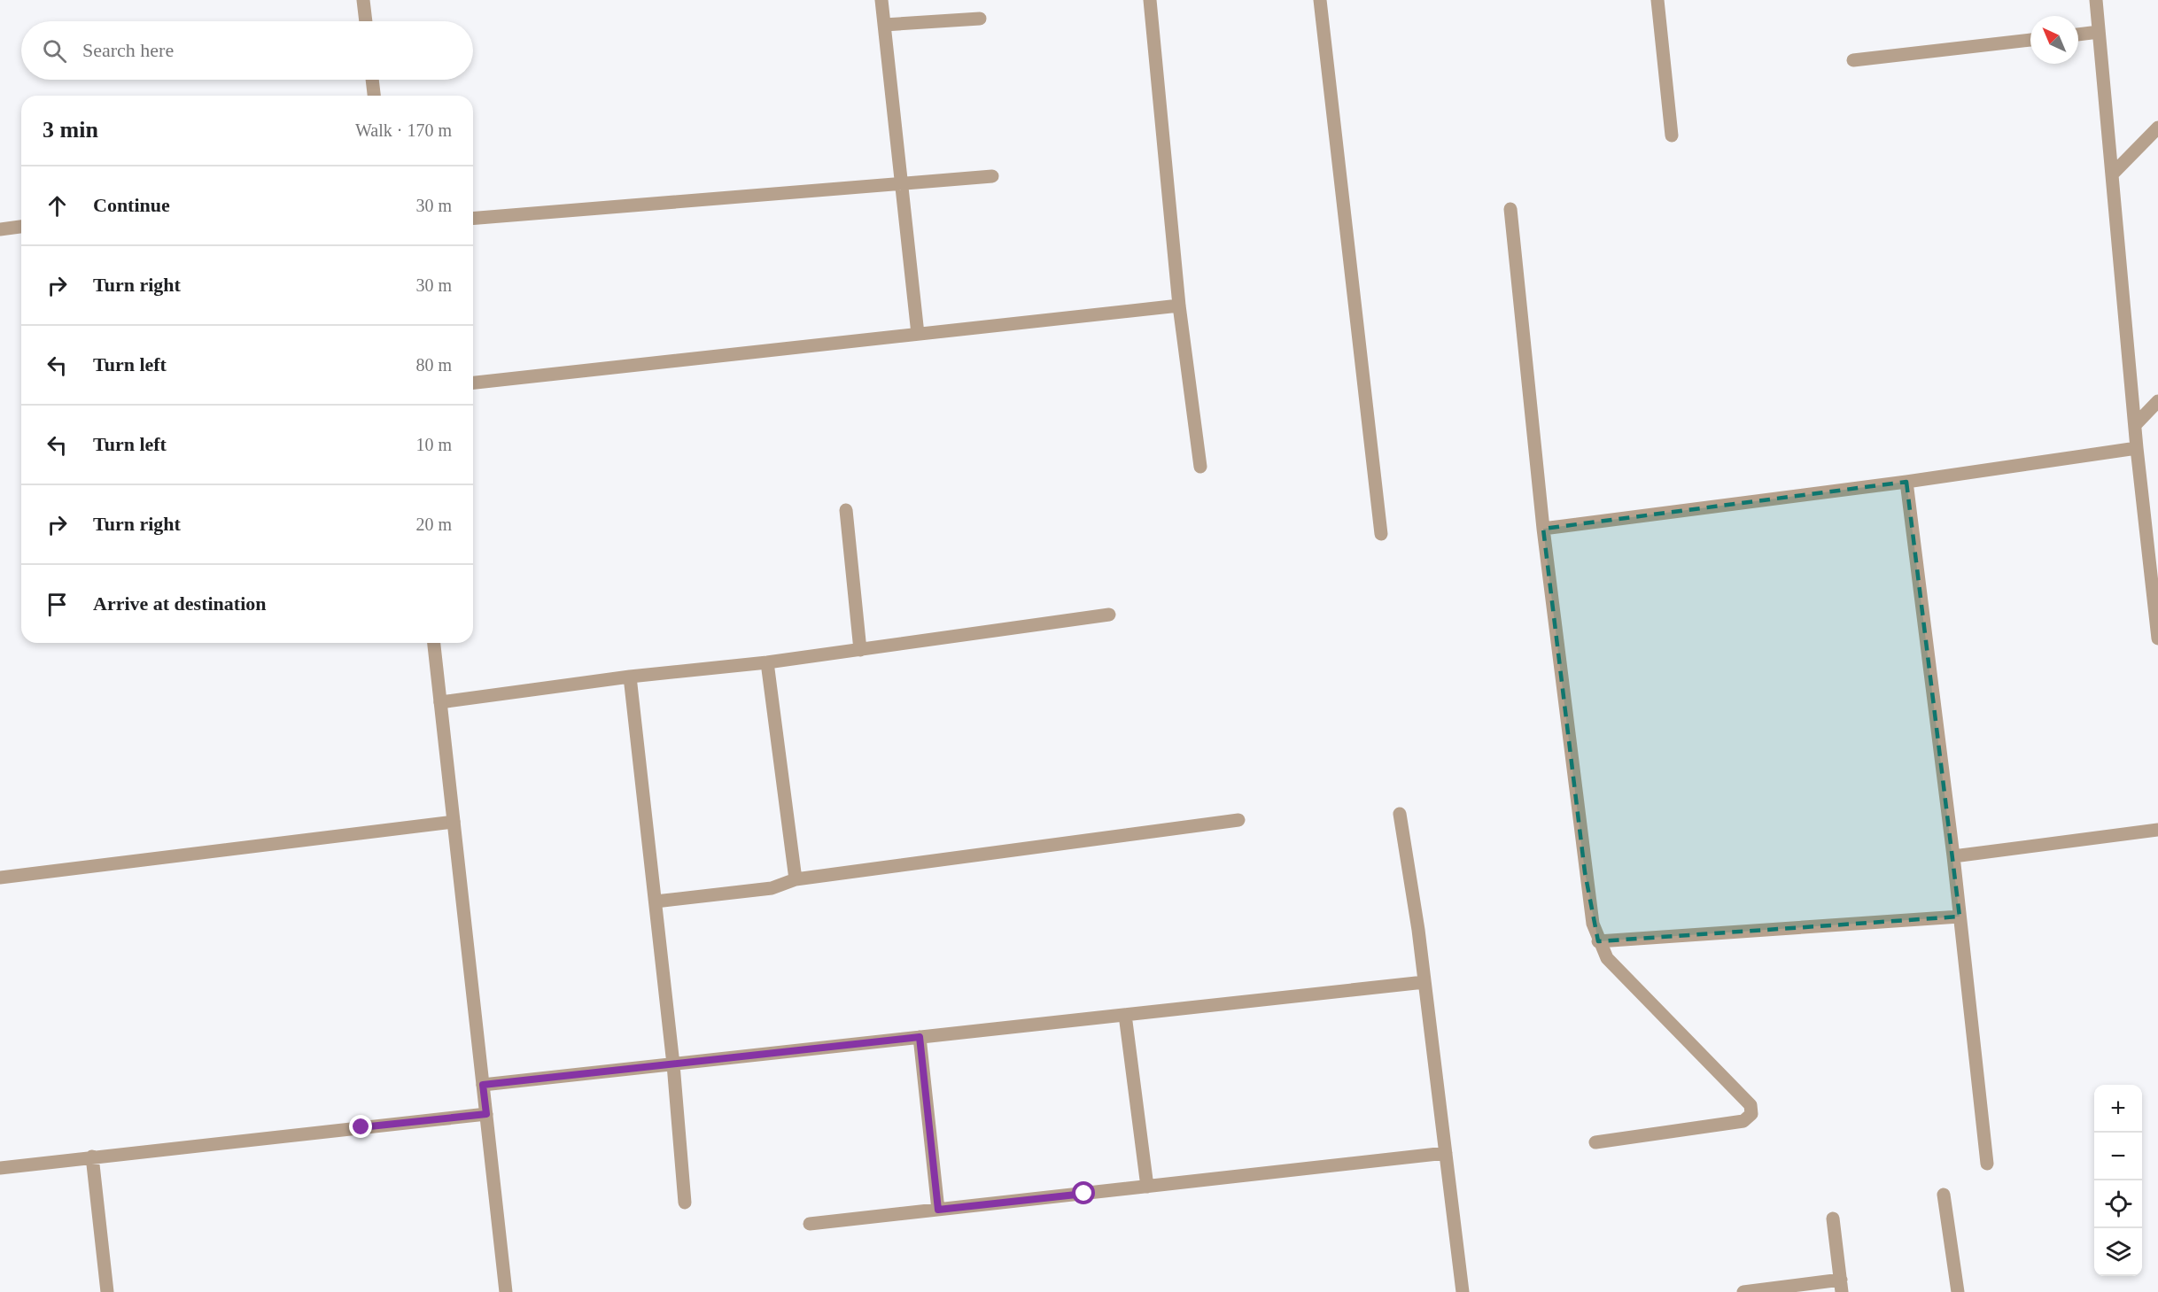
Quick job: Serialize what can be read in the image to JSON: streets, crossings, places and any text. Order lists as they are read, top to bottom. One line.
{"north":"top left","page":{"search":"Search here","heading":["3 min","Walk · 170 m"],"list":[["Continue","30 m"],["Turn right","30 m"],["Turn left","80 m"],["Turn left","10 m"],["Turn right","20 m"],"Arrive at destination"],"map_buttons":["+","−"]}}
